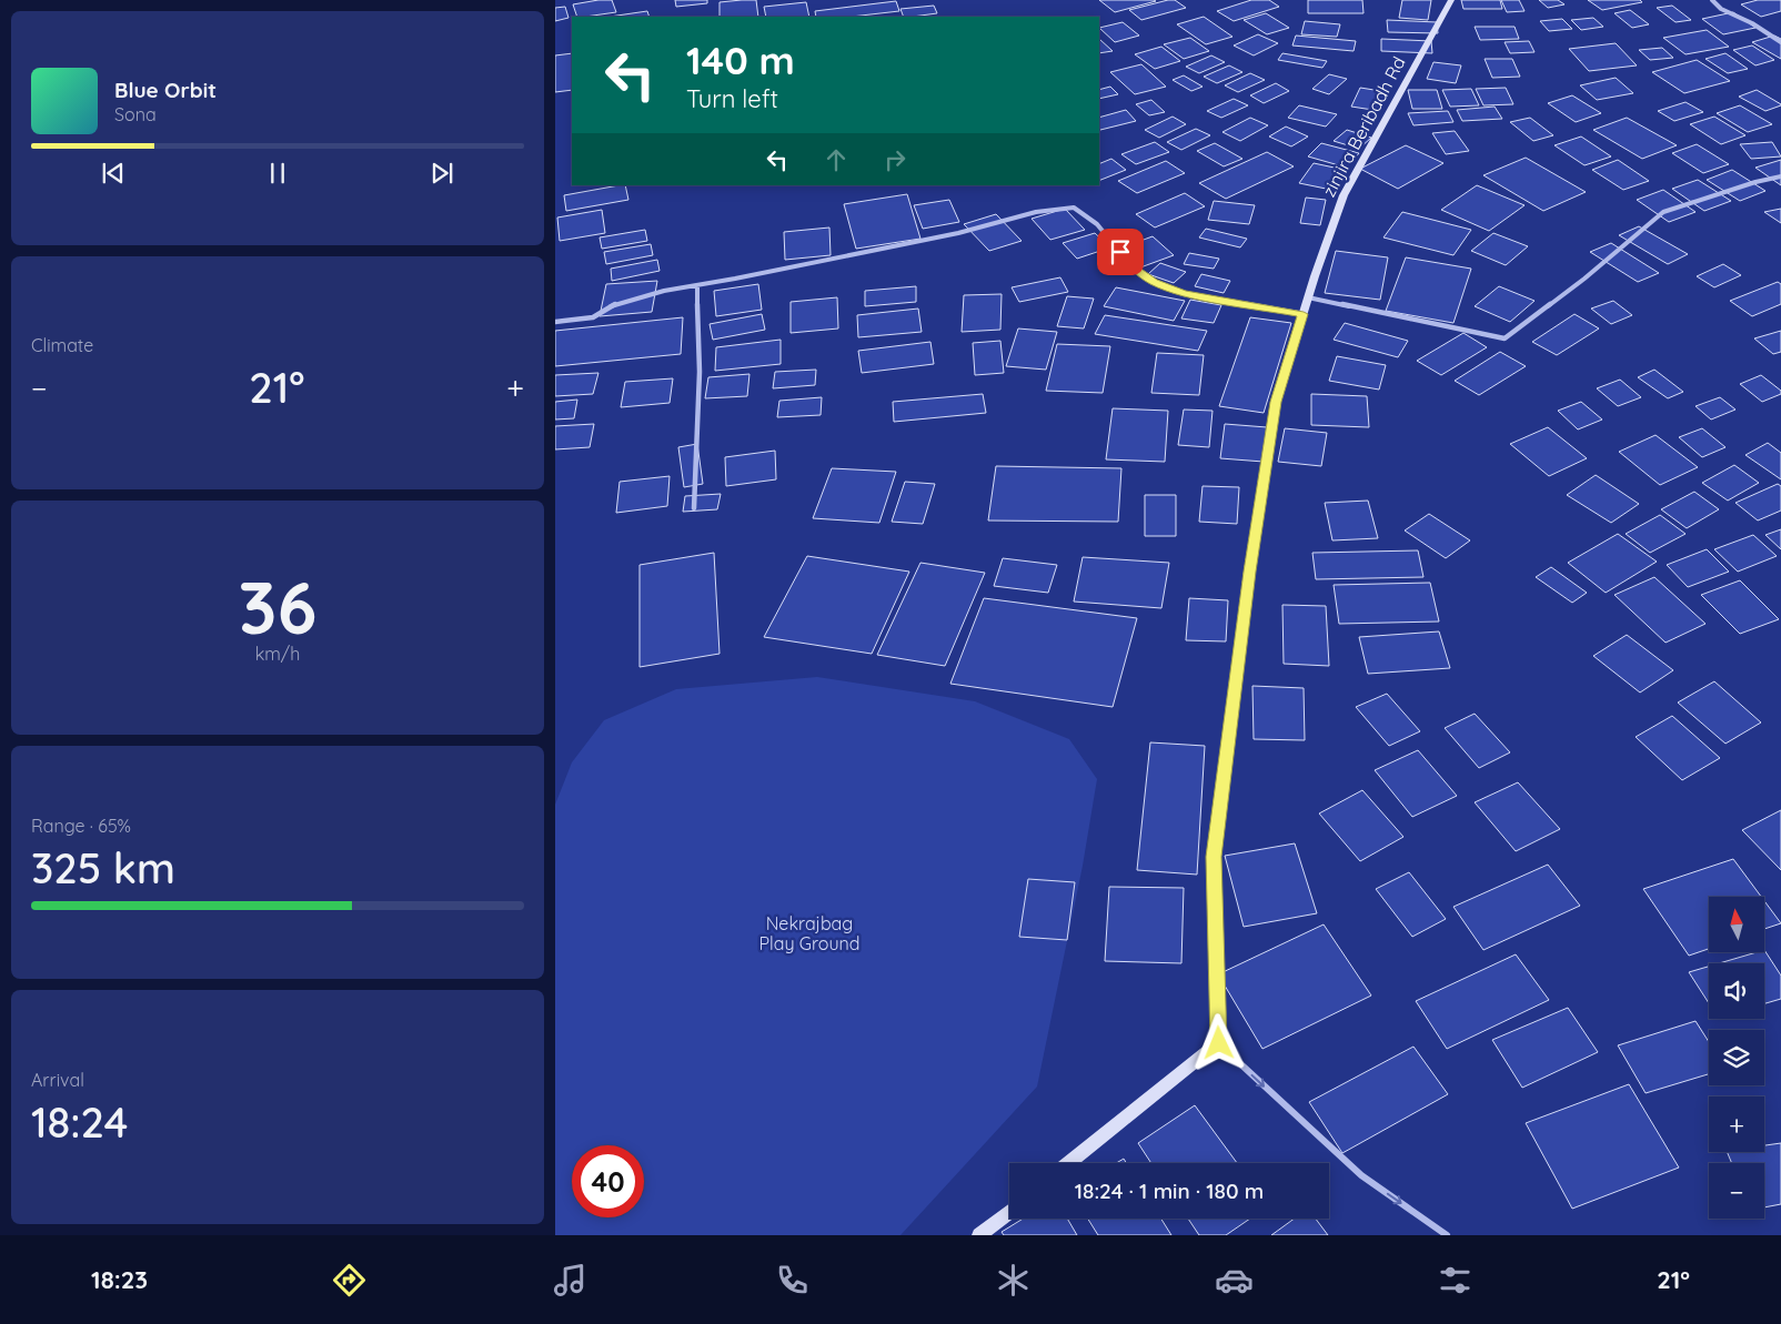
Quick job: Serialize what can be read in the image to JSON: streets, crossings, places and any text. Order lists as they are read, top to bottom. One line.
{"streets":{"street":["zinjira Beribadh Rd"]},"parks":["Nekrajbag Play Ground"],"north":"top","page":{"turn":["140 m","Turn left"],"song":["Blue Orbit","Sona"],"tile":["Climate",["36","km/h"],["Range · 65%","325 km"],["Arrival","18:24"]],"heat":["−","21°","+"],"map_buttons":["+","−"],"limit":"40","trip":"18:24 · 1 min · 180 m","tabs":["18:23","21°"]}}
